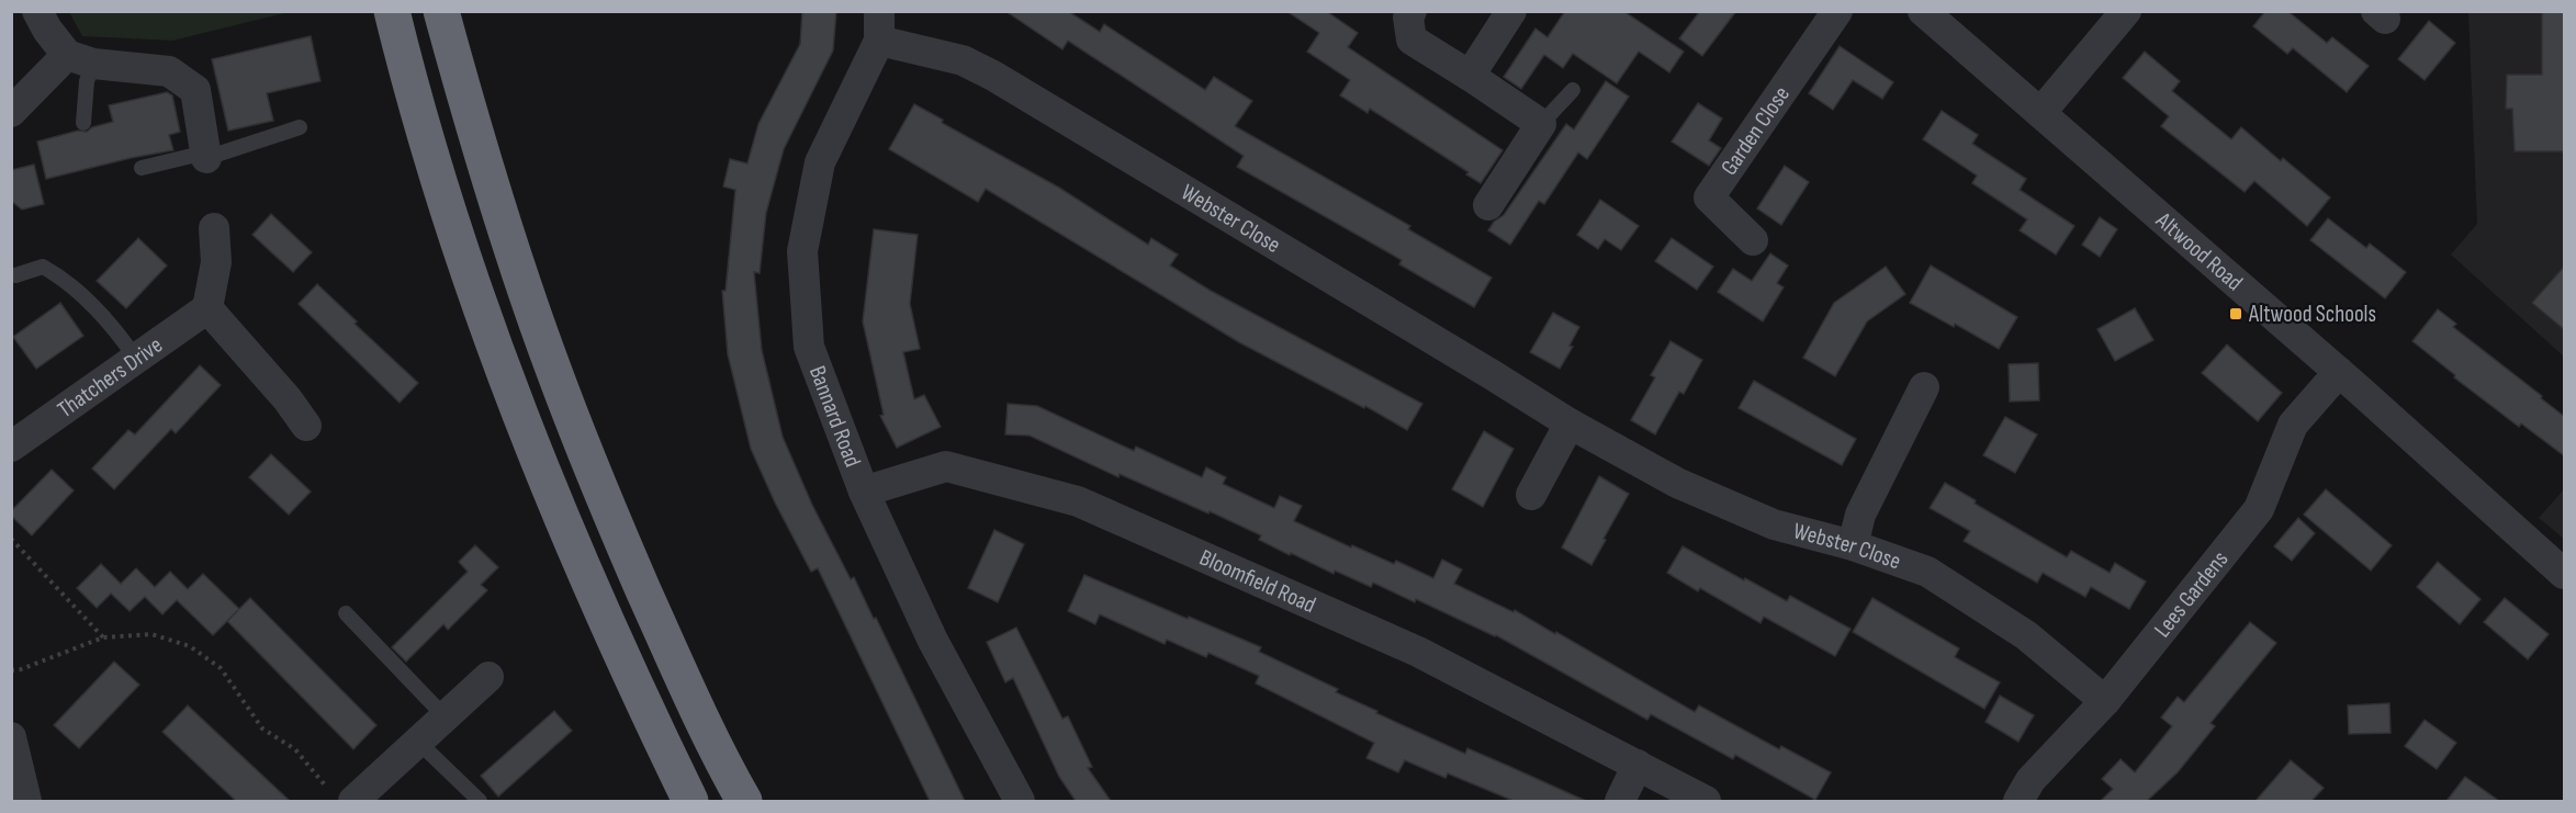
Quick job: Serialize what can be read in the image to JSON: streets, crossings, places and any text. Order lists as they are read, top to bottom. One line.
{"streets":{"street":["Garden Close","Webster Close","Altwood Road","Thatchers Drive","Bannard Road","Bloomfield Road","Lees Gardens"]},"crossings":[["Webster Close","Bannard Road"],["Webster Close","Lees Gardens"],["Altwood Road","Lees Gardens"],["Bannard Road","Bloomfield Road"]],"places":{"transit":["Altwood Schools"]}}
